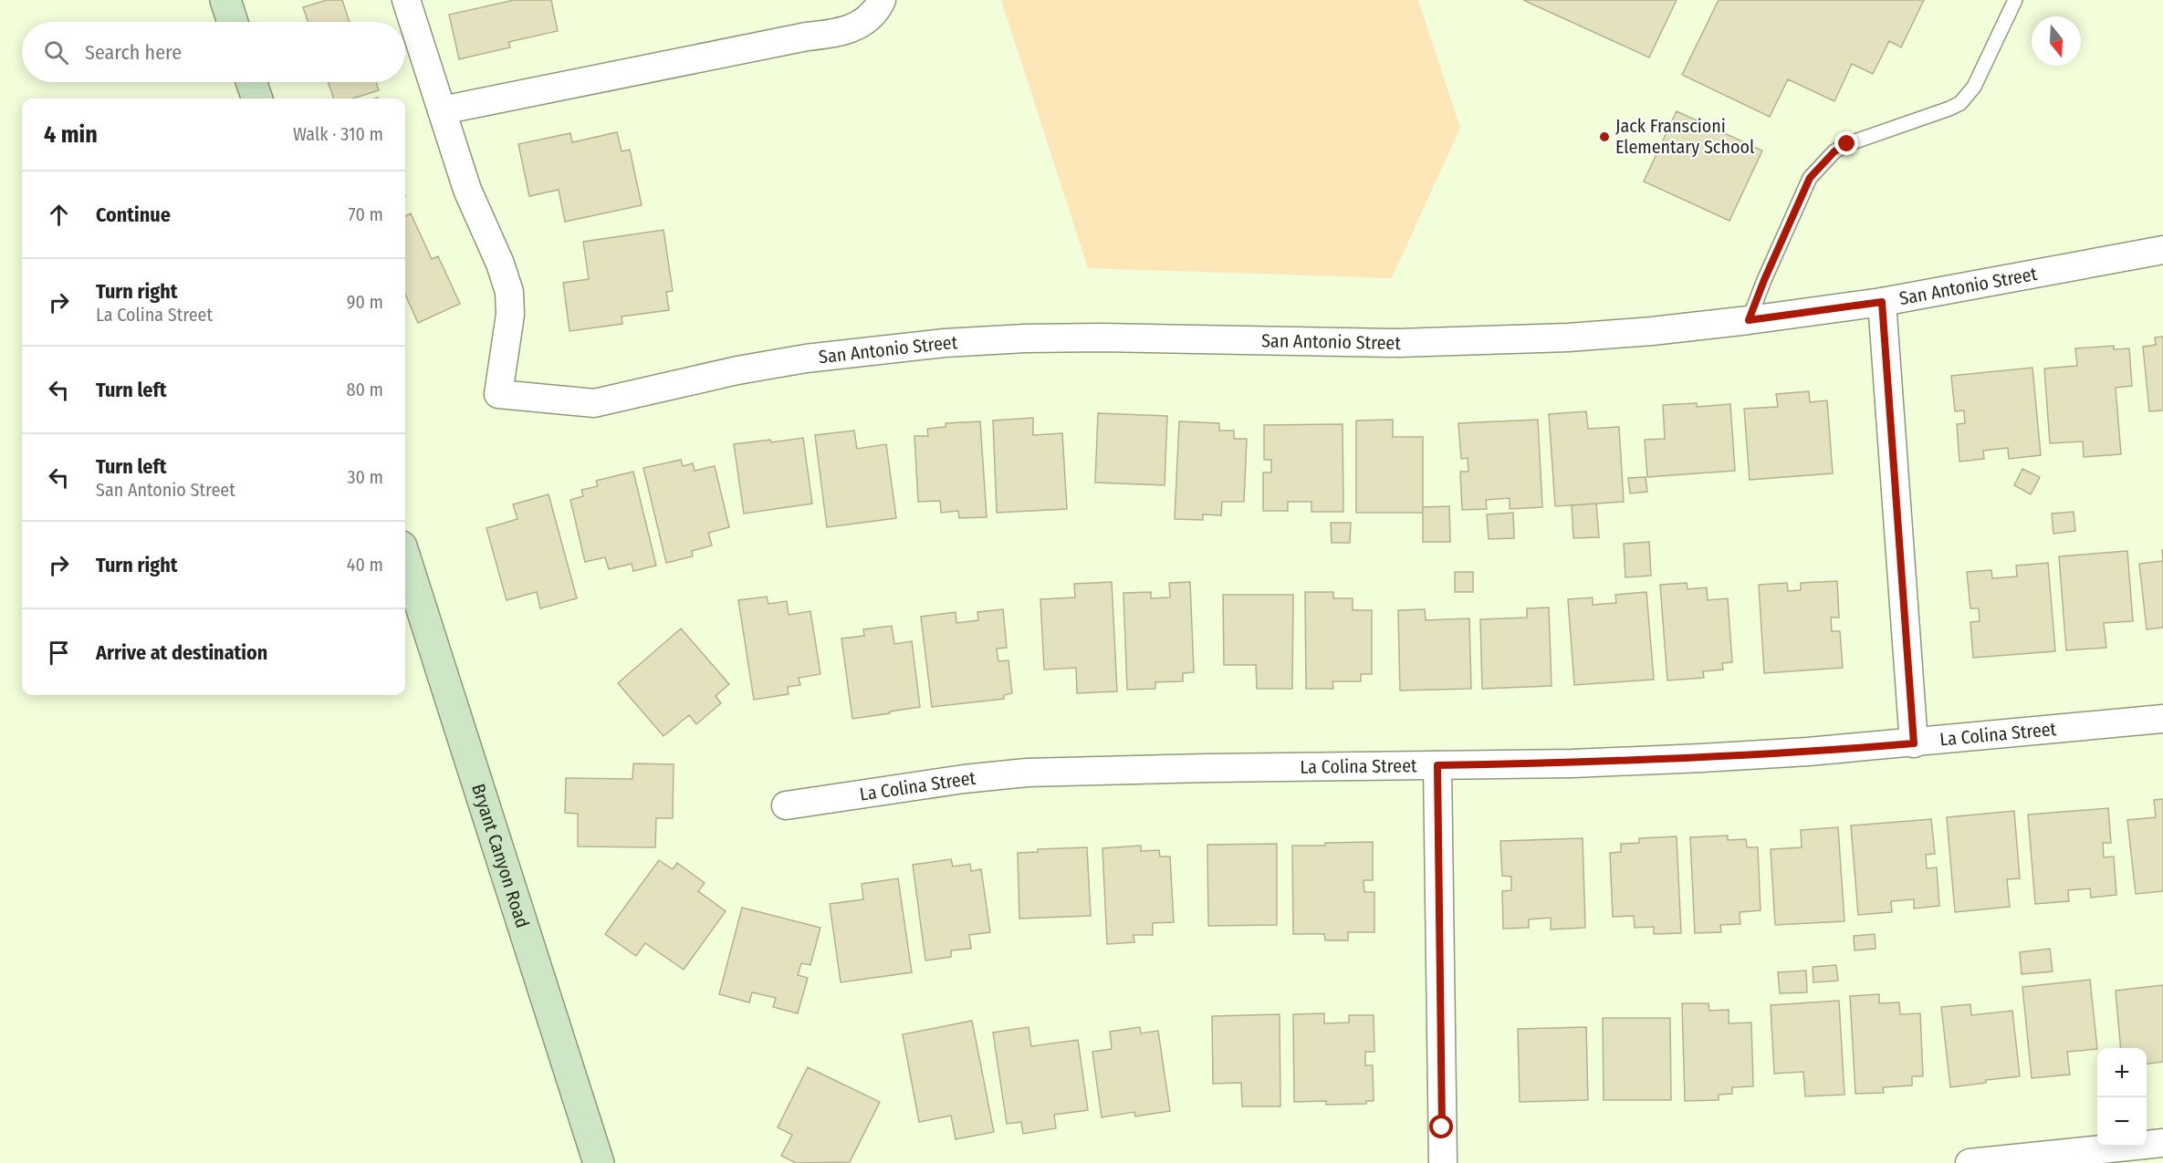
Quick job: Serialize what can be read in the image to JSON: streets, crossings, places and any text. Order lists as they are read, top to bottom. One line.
{"streets":{"street":["San Antonio Street","La Colina Street","Bryant Canyon Road"]},"places":["Jack Franscioni Elementary School"],"north":"bottom","page":{"search":"Search here","heading":["4 min","Walk · 310 m"],"list":[["Continue","70 m"],["Turn right","La Colina Street","90 m"],["Turn left","80 m"],["Turn left","San Antonio Street","30 m"],["Turn right","40 m"],"Arrive at destination"],"map_buttons":["+","−"]}}
